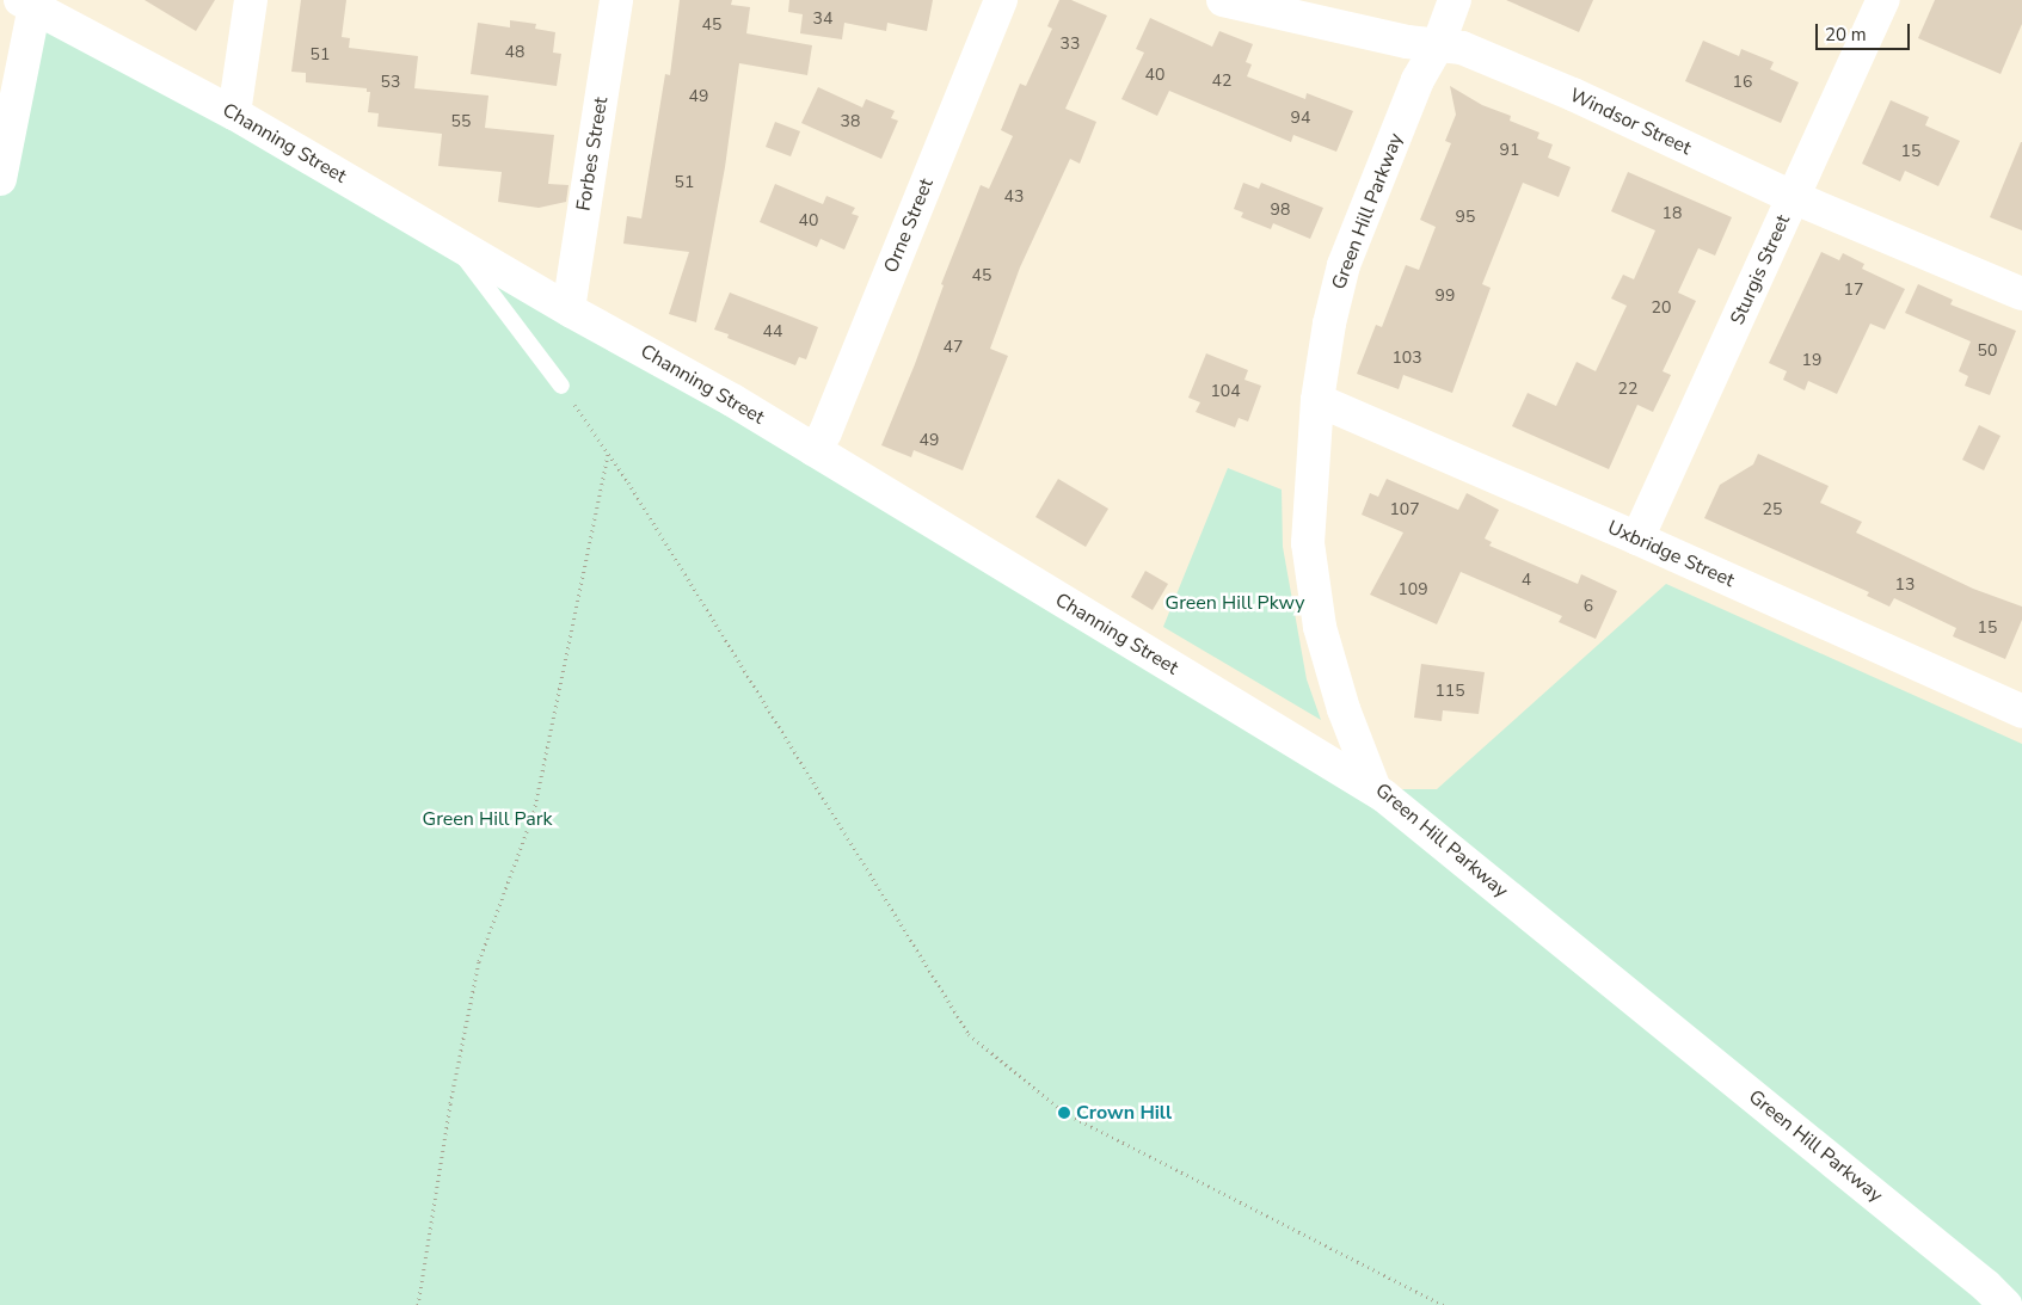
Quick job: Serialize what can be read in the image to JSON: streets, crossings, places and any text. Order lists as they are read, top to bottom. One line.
{"streets":{"street":["Windsor Street","Channing Street","Forbes Street","Green Hill Parkway","Orne Street","Sturgis Street","Uxbridge Street"]},"crossings":[["Windsor Street","Green Hill Parkway"],["Windsor Street","Sturgis Street"],["Channing Street","Forbes Street"],["Channing Street","Green Hill Parkway"],["Channing Street","Orne Street"],["Green Hill Parkway","Uxbridge Street"],["Sturgis Street","Uxbridge Street"]],"parks":["Green Hill Pkwy","Green Hill Park"],"places":["Crown Hill"],"house_numbers":["34","45","33","48","51","40","42","53","16","49","94","55","38","91","15","51","43","98","18","95","40","45","17","99","20","44","47","50","103","19","22","104","49","107","25","4","13","109","6","15","115"],"scale_bar":"20 m"}
